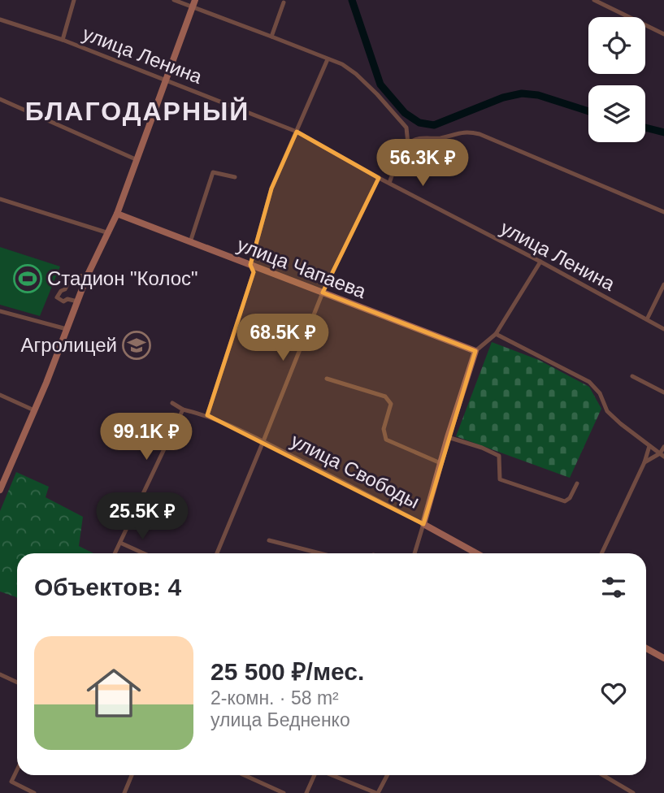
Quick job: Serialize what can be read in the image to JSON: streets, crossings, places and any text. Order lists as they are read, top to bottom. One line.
{"streets":{"main road":["улица Чапаева","улица Свободы"],"street":["улица Ленина"]},"districts":["БЛАГОДАРНЫЙ"],"places":{"sports":["Стадион \"Колос\""],"school or university":["Агролицей"]},"page":{"price":["56.3K ₽","68.5K ₽","99.1K ₽","25.5K ₽"],"heading":"Объектов: 4","list":[{"name":"25 500 ₽/мес.","note":"2-комн. · 58 m² · улица Бедненко"}]}}
